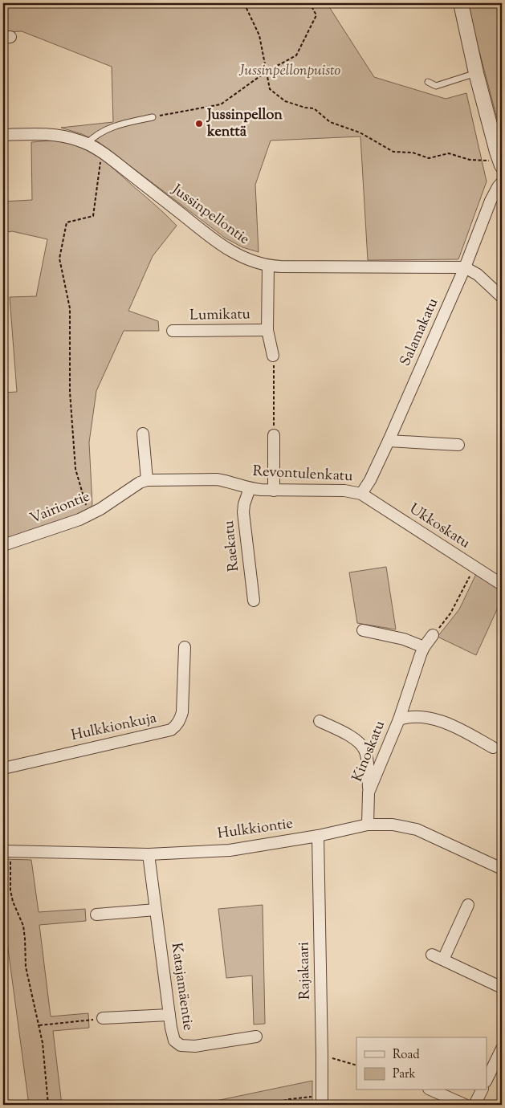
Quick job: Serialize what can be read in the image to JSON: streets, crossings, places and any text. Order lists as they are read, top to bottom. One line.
{"streets":{"street":["Jussinpellontie","Lumikatu","Salamakatu","Revontulenkatu","Vairiontie","Ukkoskatu","Raekatu","Hulkkionkuja","Kinoskatu","Hulkkiontie","Rajakaari","Katajamäentie"]},"crossings":[["Jussinpellontie","Lumikatu"],["Jussinpellontie","Salamakatu"],["Salamakatu","Revontulenkatu"],["Salamakatu","Ukkoskatu"],["Revontulenkatu","Vairiontie"],["Revontulenkatu","Ukkoskatu"],["Revontulenkatu","Raekatu"],["Kinoskatu","Hulkkiontie"],["Hulkkiontie","Rajakaari"],["Hulkkiontie","Katajamäentie"]],"parks":["Jussinpellonpuisto"],"places":["Jussinpellon kenttä"],"legend":["Road","Park"]}
